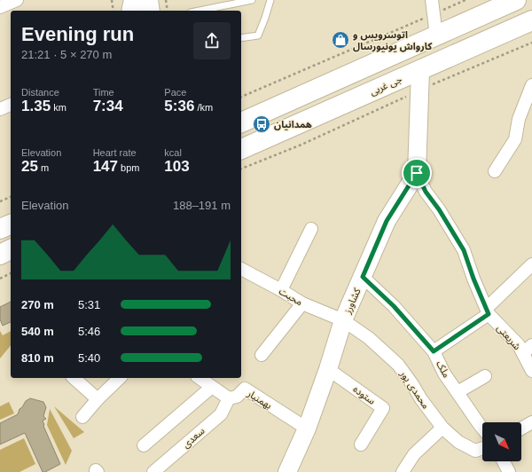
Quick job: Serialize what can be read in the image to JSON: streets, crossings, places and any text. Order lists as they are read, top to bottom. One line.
{"streets":{"main road":["جی غربی"],"street":["محبت","کشاورز","شریعتی","ملک","محمدی پور","ستوده","بهمنیار","سعدی"]},"crossings":[["محبت","کشاورز"],["محبت","محمدی پور"],["کشاورز","شریعتی"],["کشاورز","ملک"],["کشاورز","محمدی پور"],["کشاورز","ستوده"],["کشاورز","بهمنیار"],["بهمنیار","سعدی"]],"places":{"shop":["اتوسرویس و کارواش یونیورسال"],"bus stop":["همدانیان"]},"north":"bottom right","page":{"heading":["Evening run","21:21 · 5 × 270 m"],"stats":[["Distance","1.35 km"],["Time","7:34"],["Pace","5:36 /km"],["Elevation","25 m"],["Heart rate","147 bpm"],["kcal","103"]],"chart":["Elevation","188–191 m"],"list":[{"name":"270 m","note":"5:31"},{"name":"540 m","note":"5:46"},{"name":"810 m","note":"5:40"}]}}
